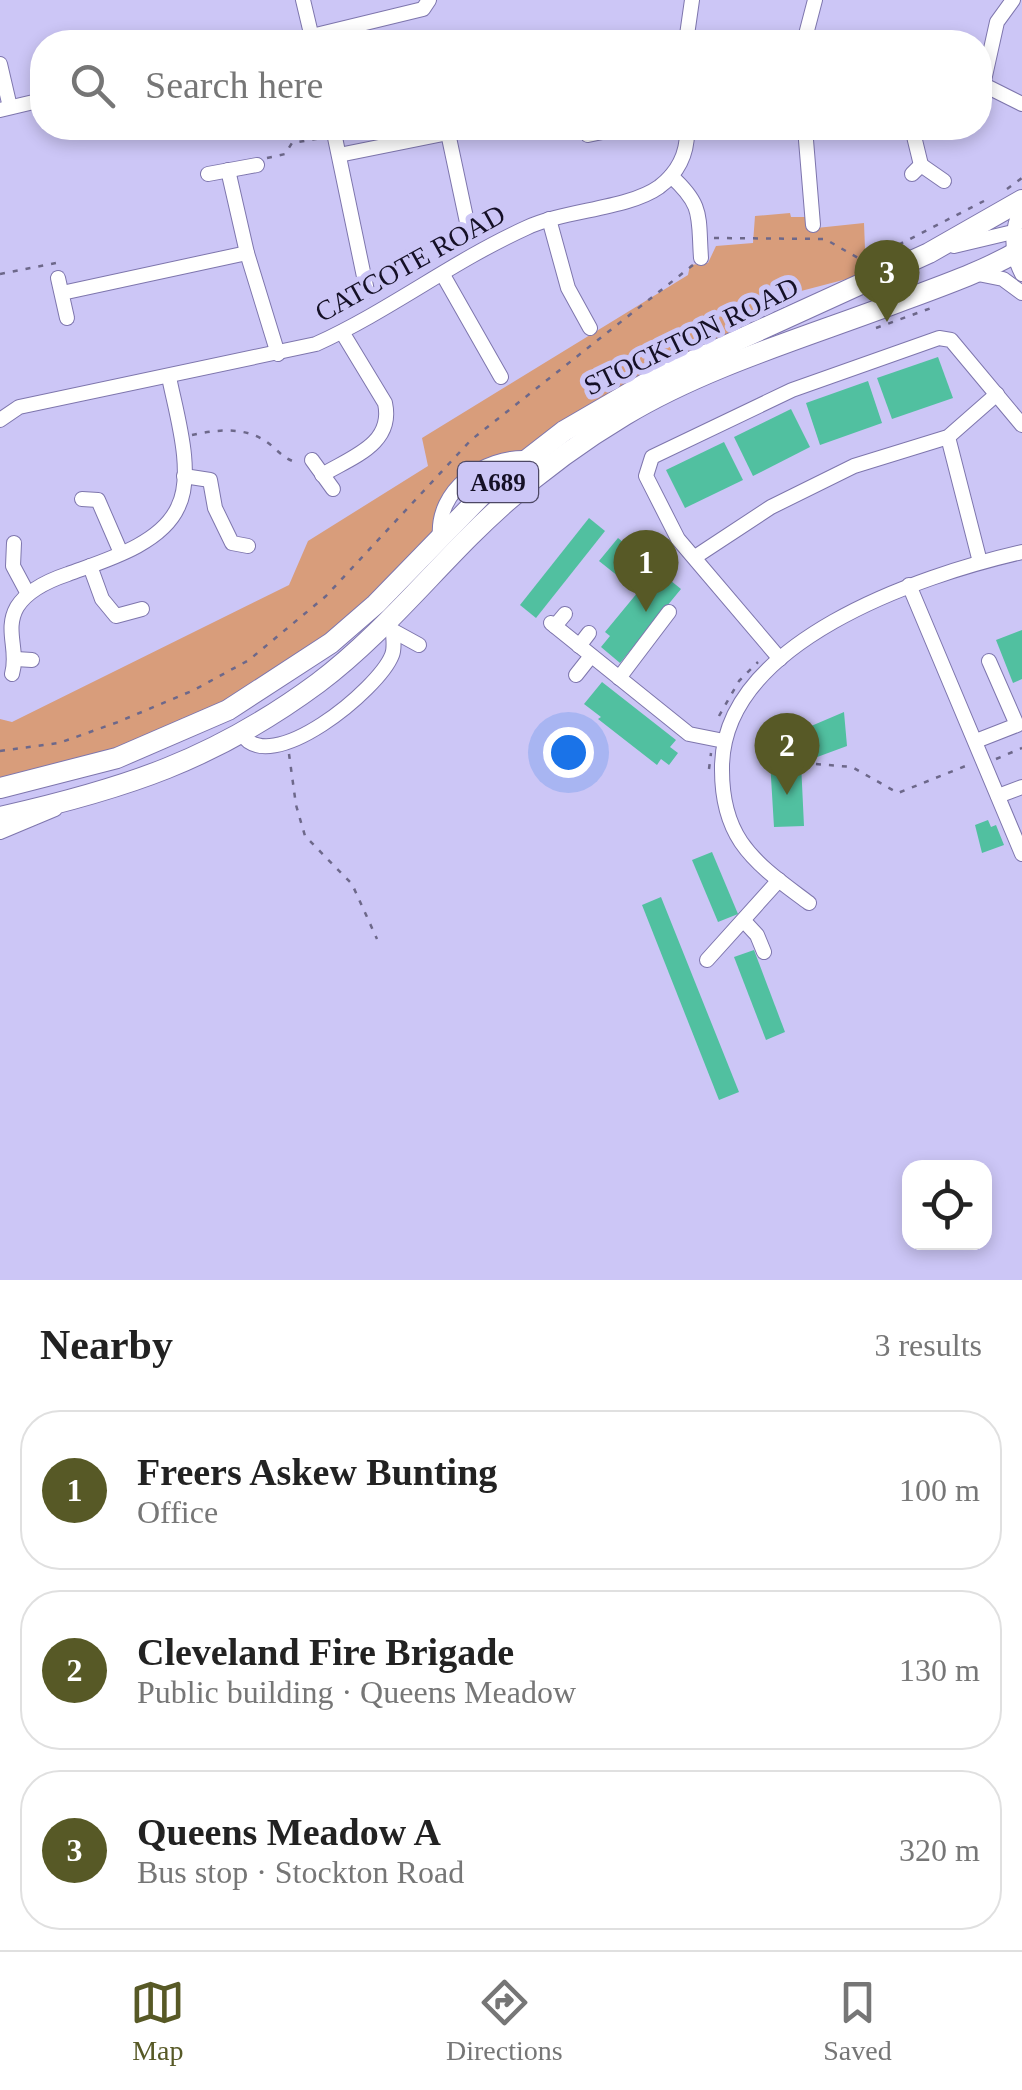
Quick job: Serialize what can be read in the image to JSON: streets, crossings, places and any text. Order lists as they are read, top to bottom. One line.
{"streets":{"highway":["STOCKTON ROAD","A689"],"street":["CATCOTE ROAD"]},"page":{"search":"Search here","pins":["3","1","2"],"heading":["Nearby","3 results"],"list":[{"mark":"1","name":"Freers Askew Bunting","note":"Office","value":"100 m"},{"mark":"2","name":"Cleveland Fire Brigade","note":"Public building · Queens Meadow","value":"130 m"},{"mark":"3","name":"Queens Meadow A","note":"Bus stop · Stockton Road","value":"320 m"}],"nav":["Map","Directions","Saved"]}}
